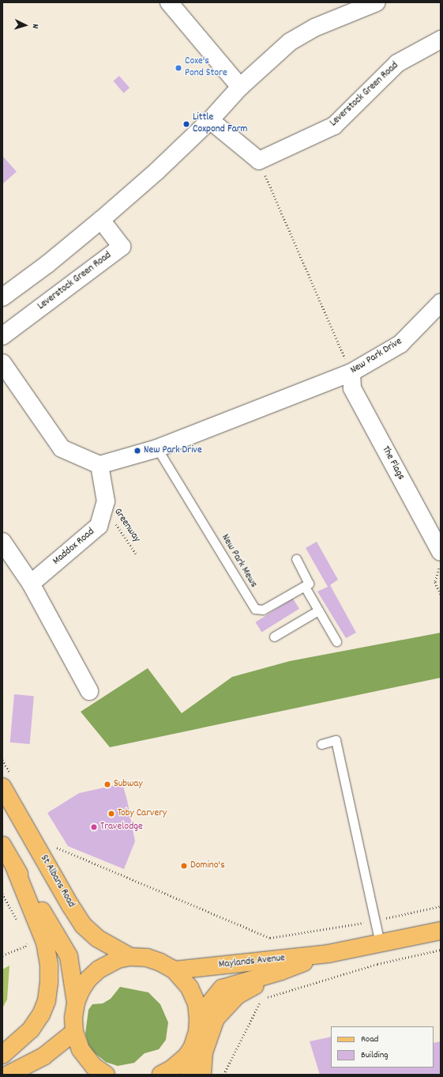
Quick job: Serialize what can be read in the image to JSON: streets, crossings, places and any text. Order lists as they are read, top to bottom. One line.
{"streets":{"main road":["St Albans Road","Maylands Avenue"],"street":["Leverstock Green Road","New Park Drive","The Flags","Maddox Road"],"lane":["New Park Mews"],"path":["Greenway"]},"crossings":[["New Park Drive","The Flags"],["New Park Drive","Maddox Road"],["New Park Drive","New Park Mews"],["Greenway","Maddox Road"]],"places":["Coxe's Pond Store","Little Coxpond Farm","New Park Drive","Subway","Toby Carvery","Travelodge","Domino's"],"legend":["Road","Building"],"north":"right"}
